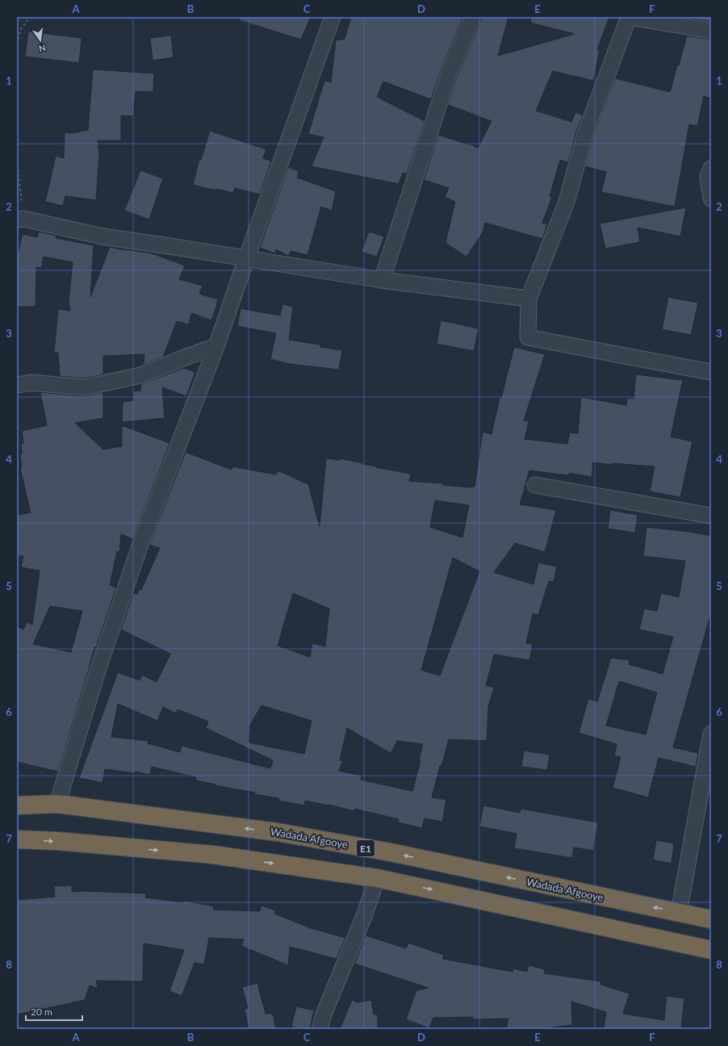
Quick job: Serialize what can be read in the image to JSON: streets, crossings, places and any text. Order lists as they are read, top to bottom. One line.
{"streets":{"highway":["Wadada Afgooye","E1"]},"scale_bar":"20 m","north":"bottom","grid":{"columns":["A","B","C","D","E","F"],"rows":["1","2","3","4","5","6","7","8"]}}
